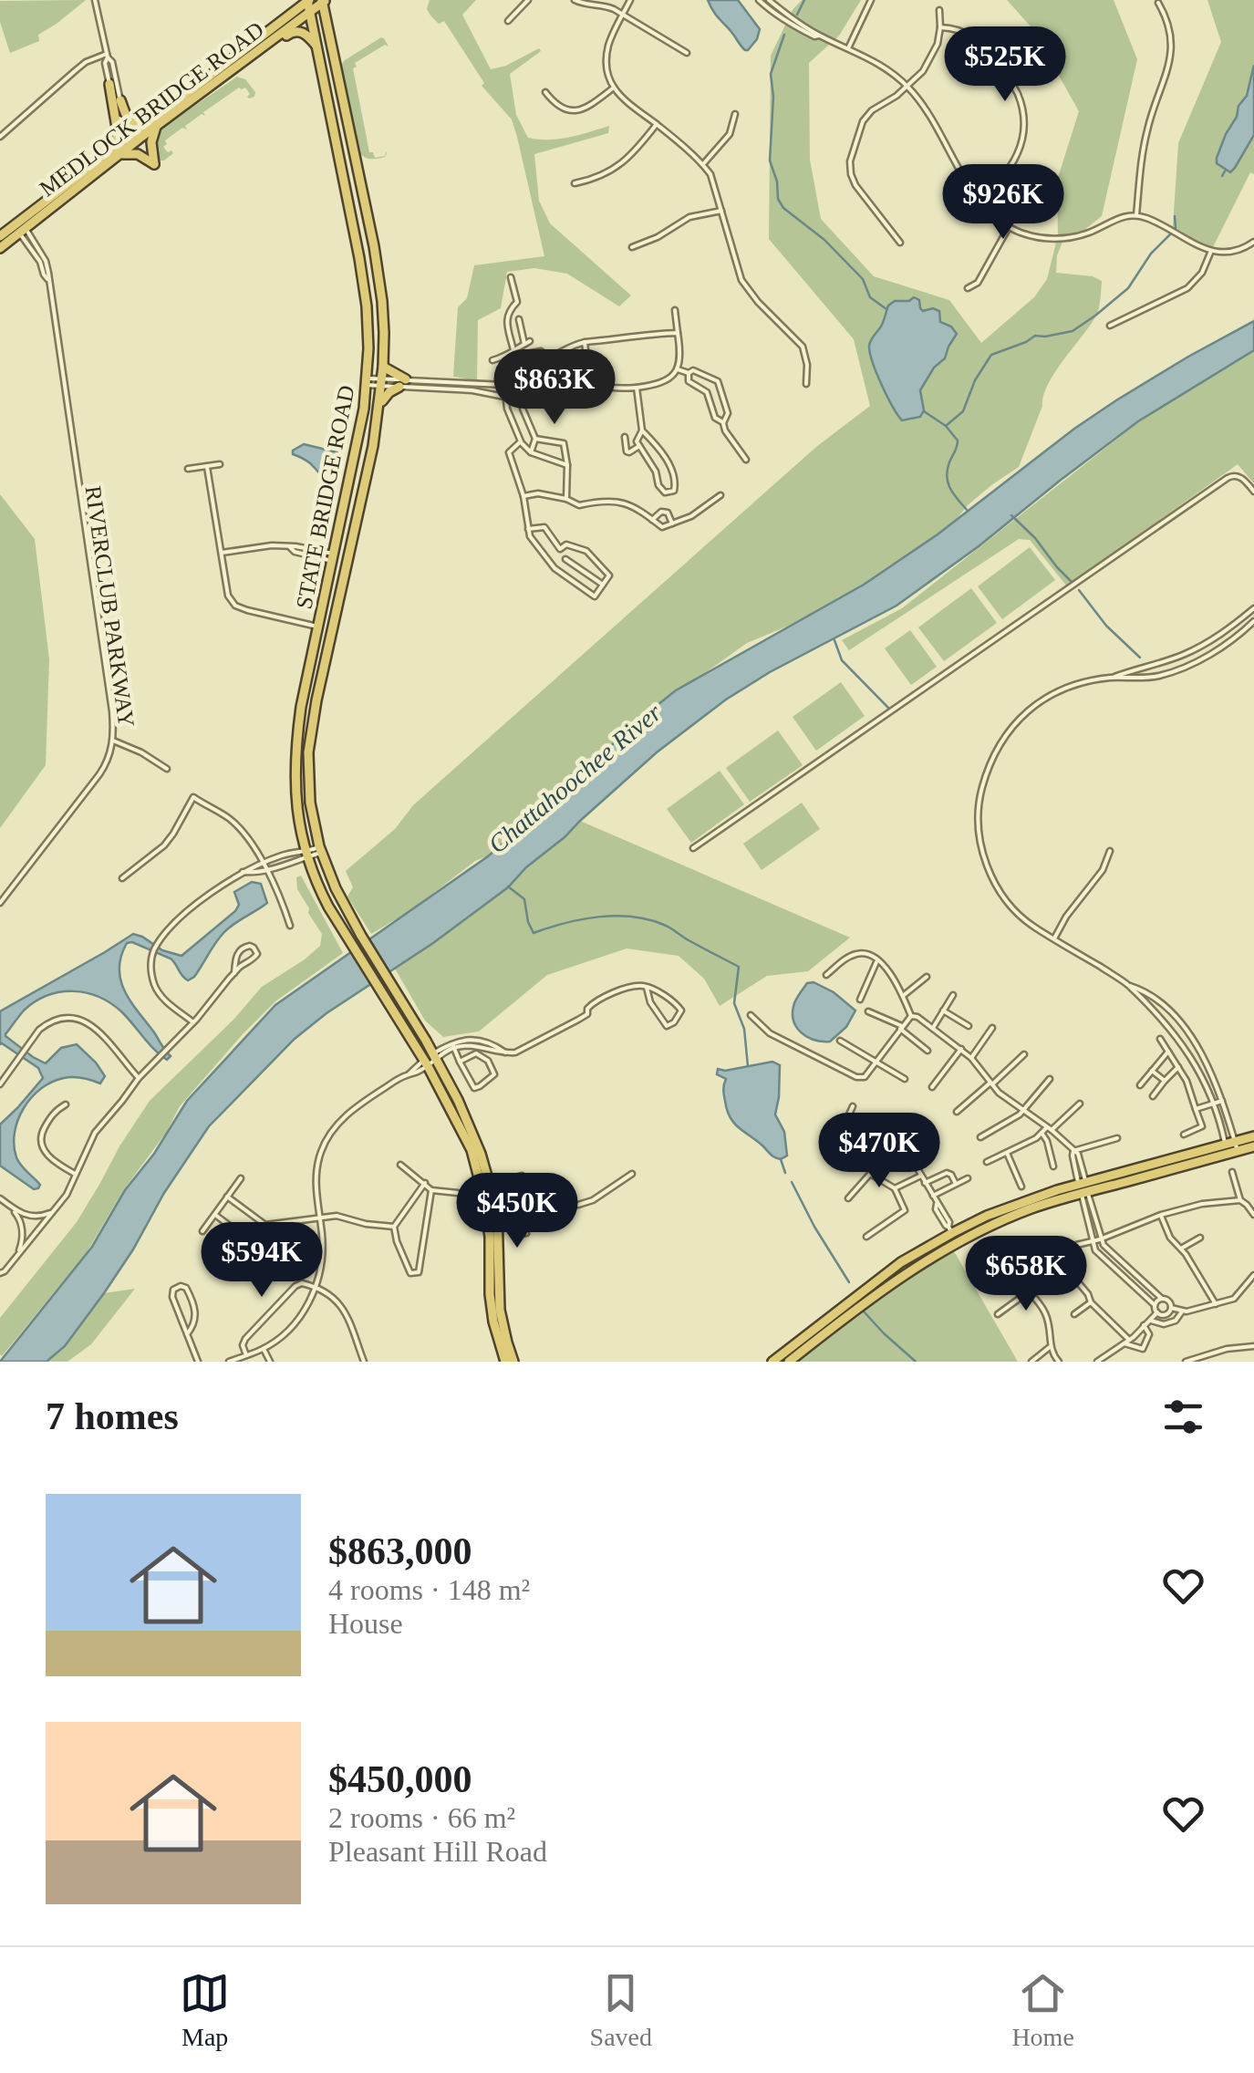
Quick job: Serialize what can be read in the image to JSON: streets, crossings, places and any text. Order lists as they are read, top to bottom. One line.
{"streets":{"highway":["MEDLOCK BRIDGE ROAD","STATE BRIDGE ROAD"],"street":["RIVERCLUB PARKWAY"]},"crossings":[["MEDLOCK BRIDGE ROAD","STATE BRIDGE ROAD"],["MEDLOCK BRIDGE ROAD","RIVERCLUB PARKWAY"]],"water":["Chattahoochee River"],"page":{"price":["$525K","$926K","$863K","$470K","$450K","$594K","$658K"],"heading":"7 homes","list":[{"name":"$863,000","note":"4 rooms · 148 m² · House"},{"name":"$450,000","note":"2 rooms · 66 m² · Pleasant Hill Road"}],"tabs":["Map","Saved","Home"]}}
